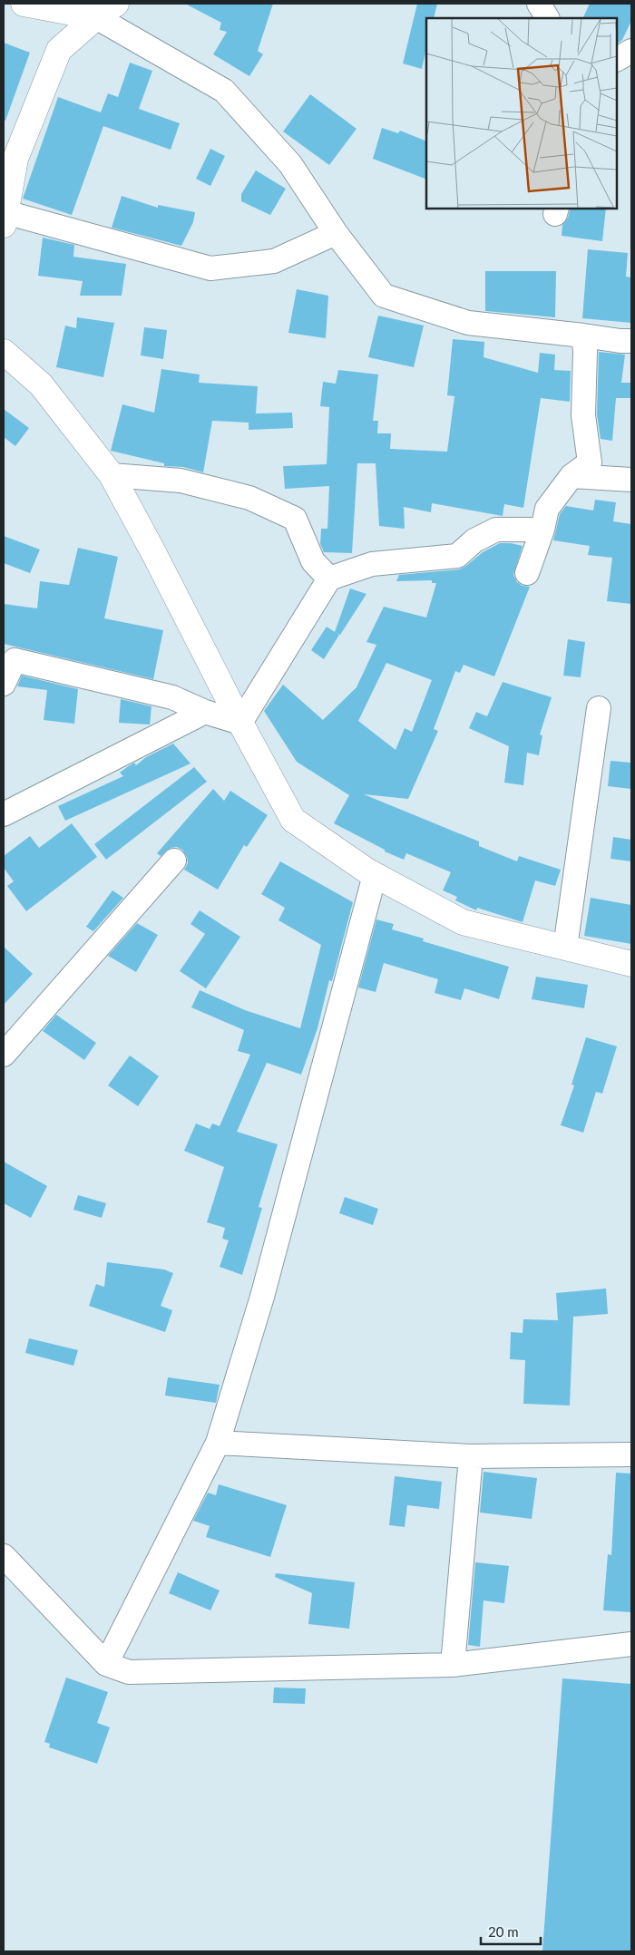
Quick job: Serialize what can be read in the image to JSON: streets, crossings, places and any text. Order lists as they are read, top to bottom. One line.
{"scale_bar":"20 m"}
